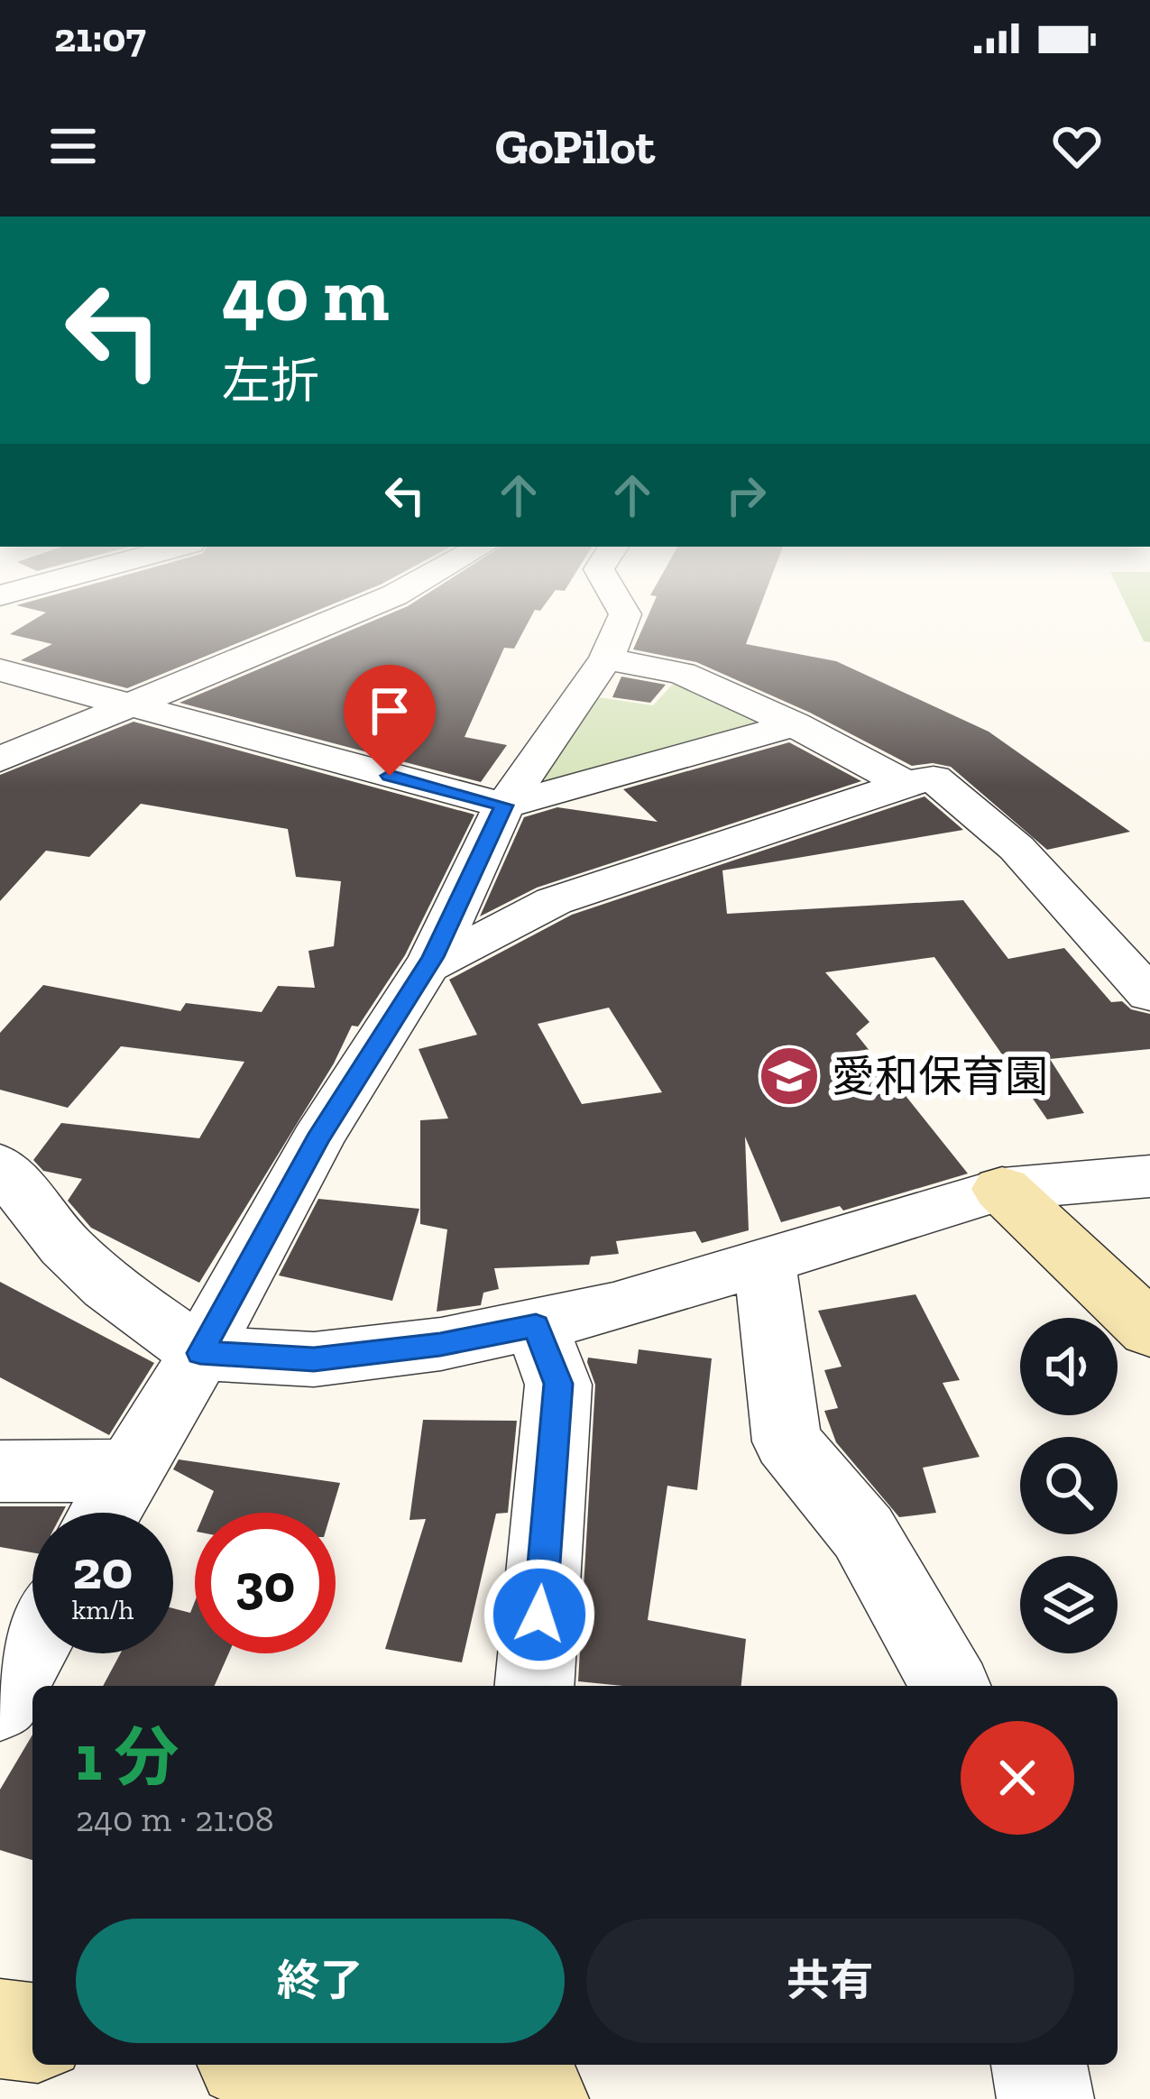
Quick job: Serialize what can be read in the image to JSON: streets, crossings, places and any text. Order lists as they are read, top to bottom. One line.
{"places":{"school or university":["愛和保育園"]},"page":{"status":"21:07","header":"GoPilot","turn":["40 m","左折"],"speed":"20 km/h","limit":"30","heading":["1 分","240 m · 21:08"],"buttons":["終了","共有"]}}
